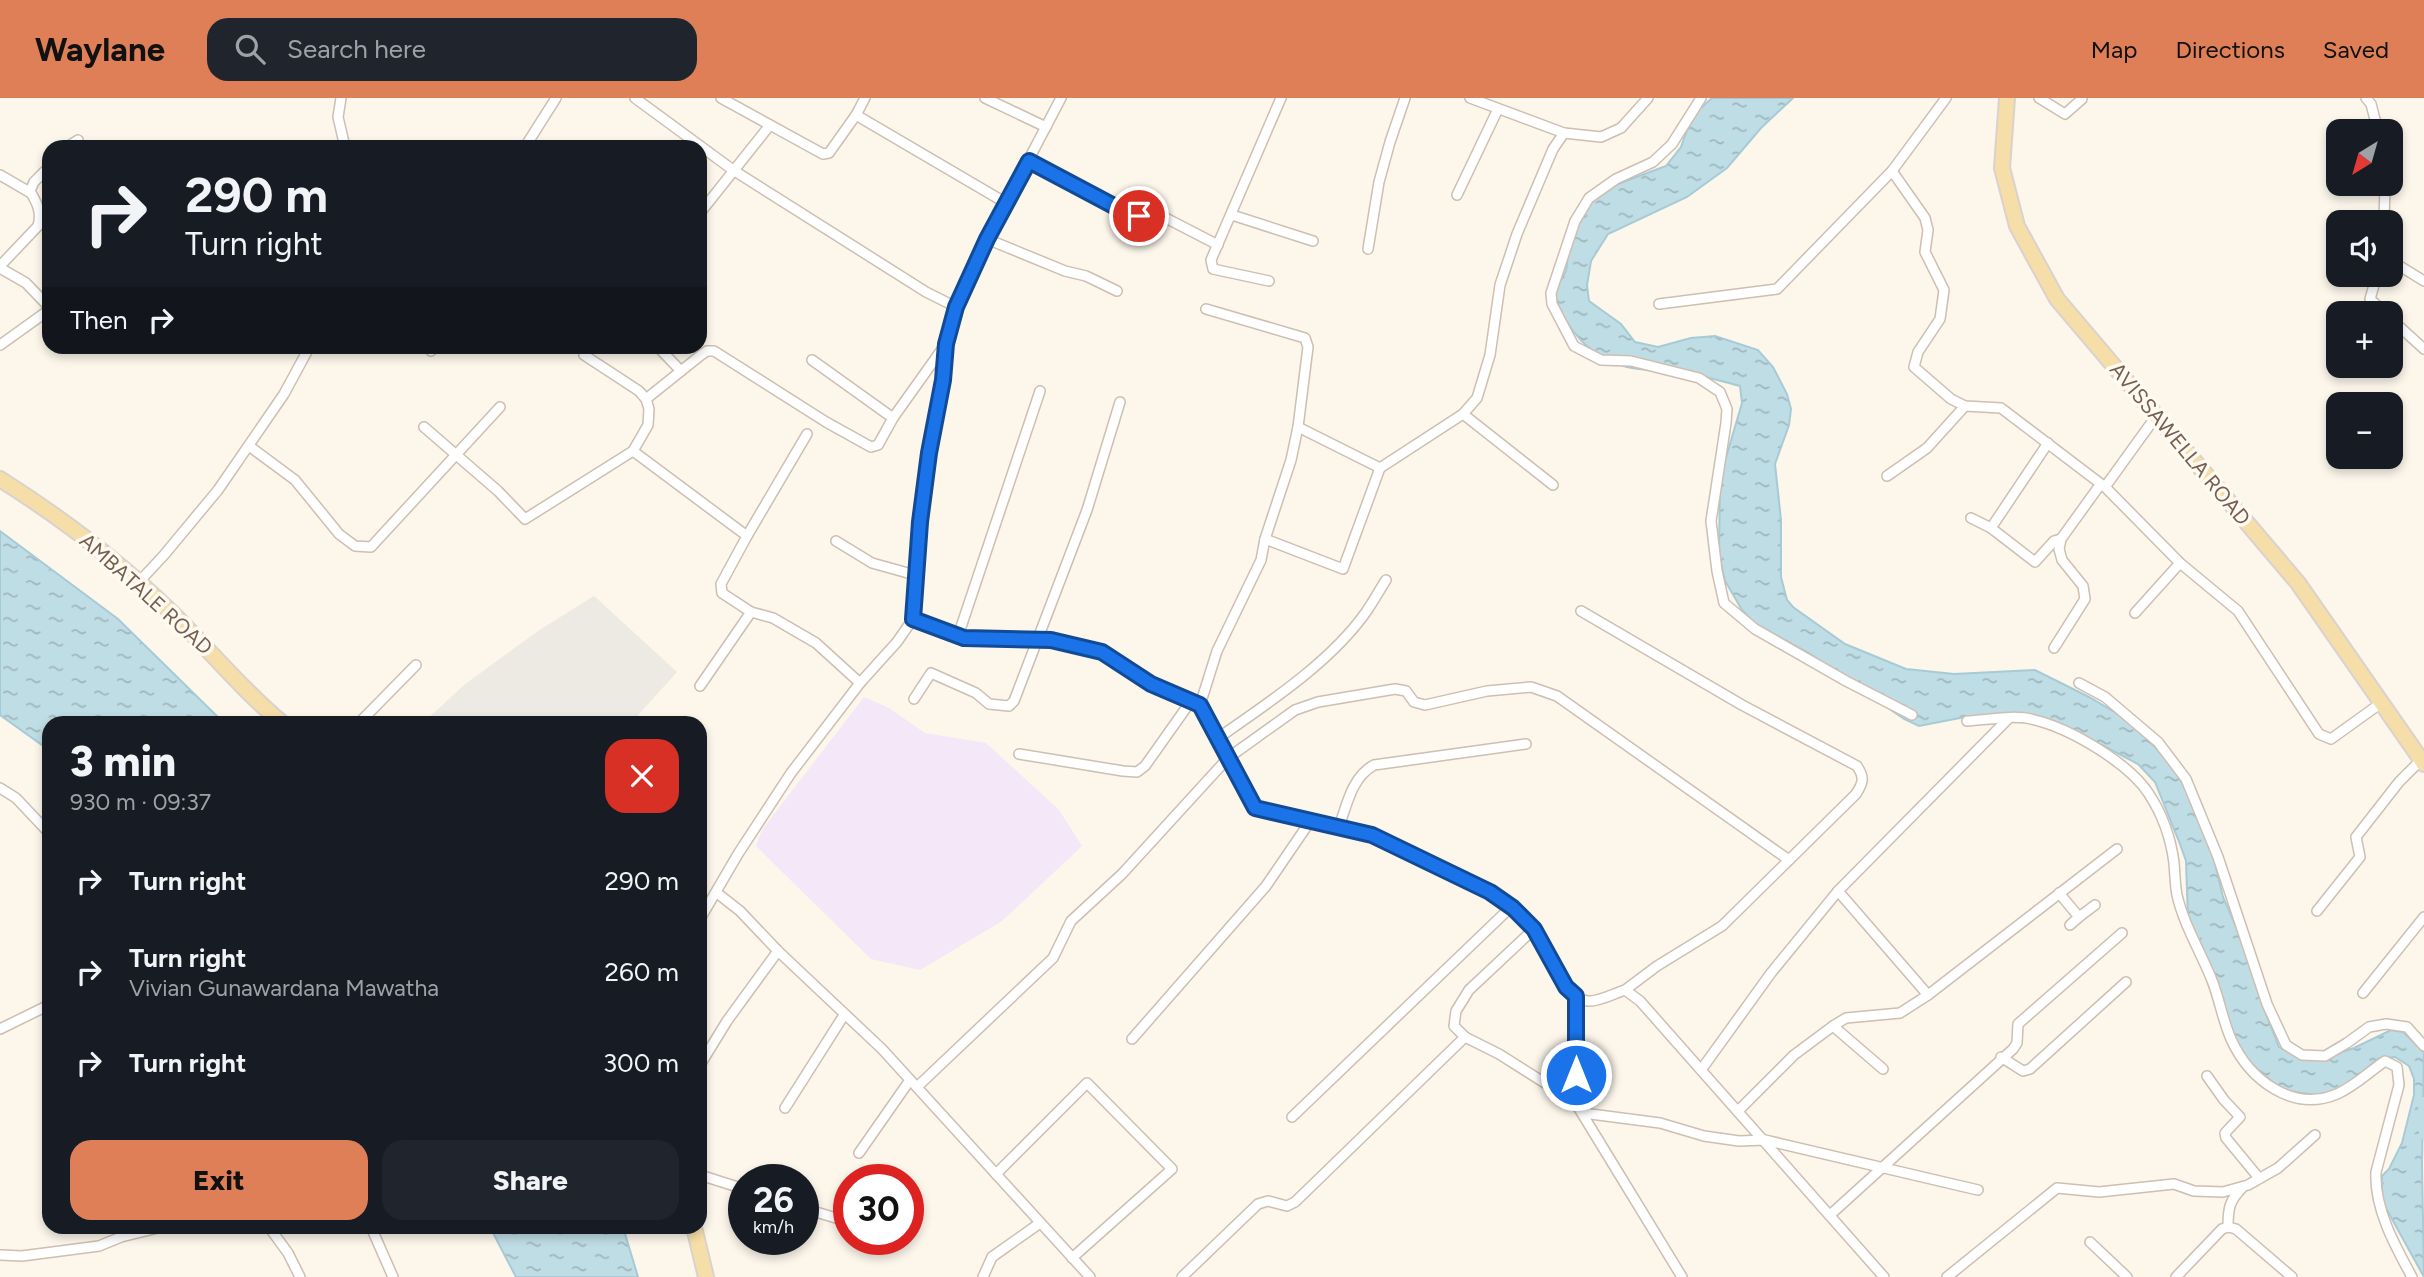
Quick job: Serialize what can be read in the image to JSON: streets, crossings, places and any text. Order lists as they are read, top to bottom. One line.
{"streets":{"main road":["AVISSAWELLA ROAD","AMBATALE ROAD"]},"north":"bottom left","page":{"header":"Waylane","search":"Search here","nav":["Map","Directions","Saved"],"map_buttons":["+","−"],"turn":["290 m","Turn right"],"then":"Then","heading":["3 min","930 m · 09:37"],"list":[{"name":"Turn right","value":"290 m"},{"name":"Turn right","note":"Vivian Gunawardana Mawatha","value":"260 m"},{"name":"Turn right","value":"300 m"}],"buttons":["Exit","Share"],"speed":"26 km/h","limit":"30"}}
